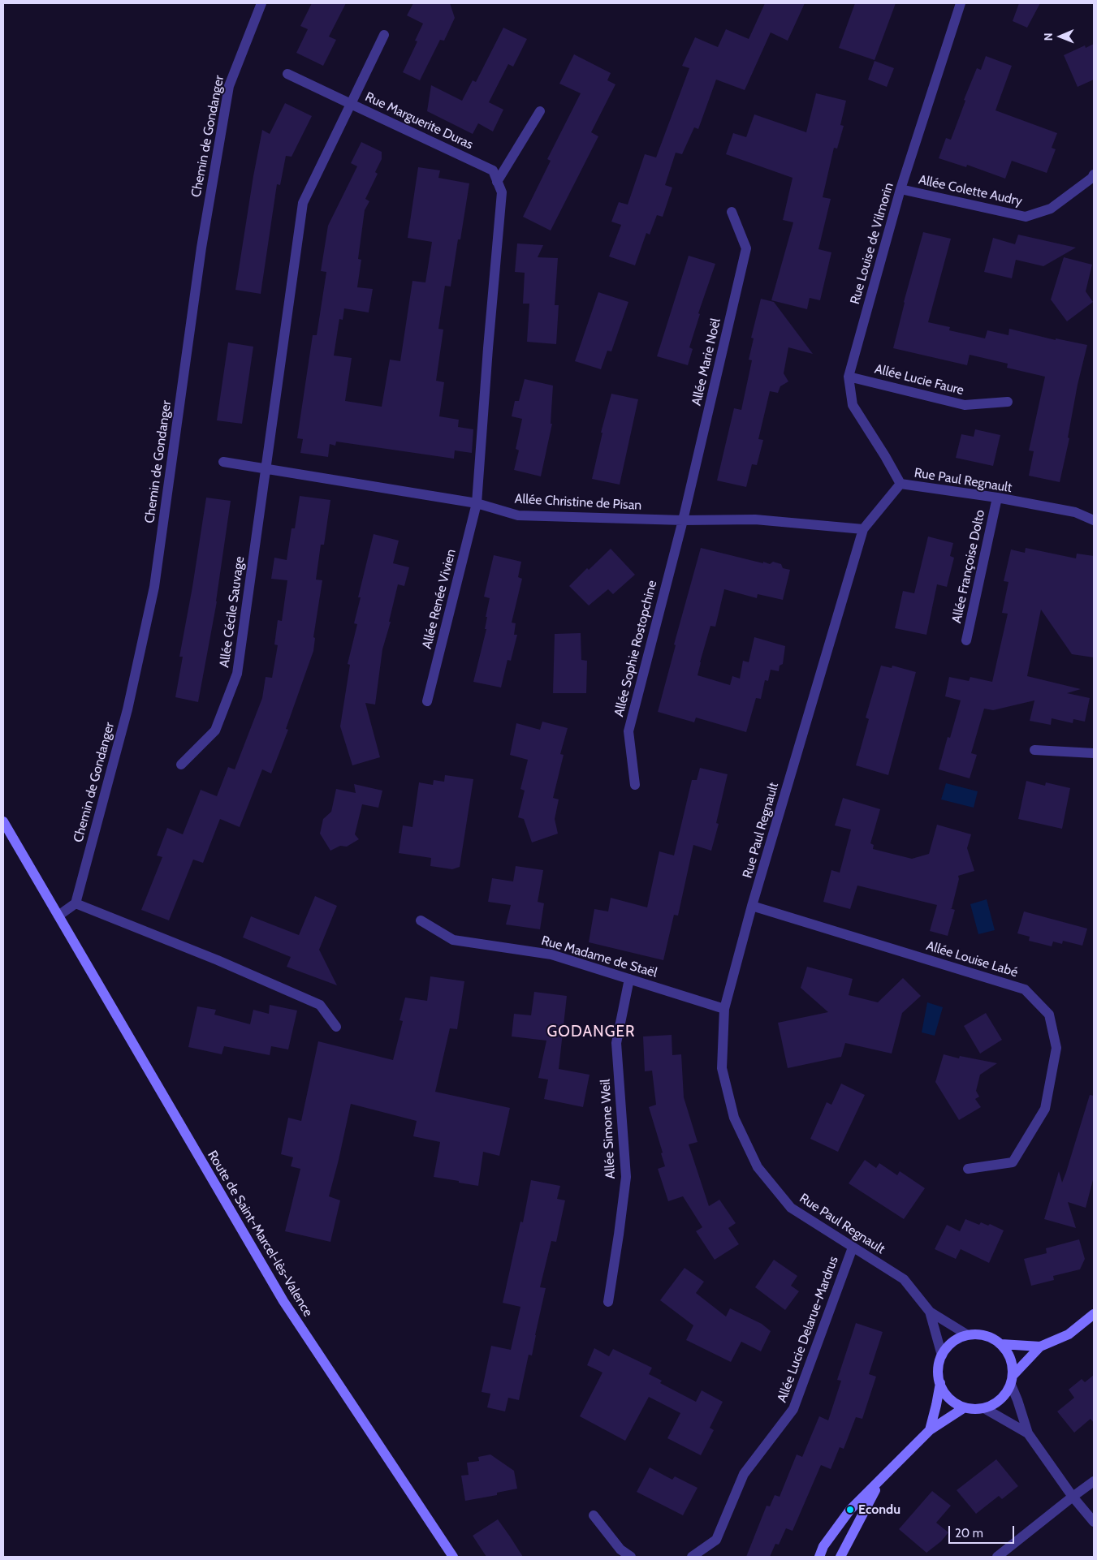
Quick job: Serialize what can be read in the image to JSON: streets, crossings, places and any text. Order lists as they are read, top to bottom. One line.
{"streets":{"main road":["Route de Saint-Marcel-lès-Valence"],"street":["Rue Marguerite Duras","Chemin de Gondanger","Allée Colette Audry","Rue Louise de Vilmorin","Allée Marie Noël","Allée Lucie Faure","Rue Paul Regnault","Allée Christine de Pisan","Allée Françoise Dolto","Allée Renée Vivien","Allée Cécile Sauvage","Allée Sophie Rostopchine","Rue Madame de Staël","Allée Louise Labé","Allée Simone Weil","Allée Lucie Delarue-Mardrus"]},"crossings":[["Rue Marguerite Duras","Allée Christine de Pisan"],["Rue Marguerite Duras","Allée Renée Vivien"],["Rue Marguerite Duras","Allée Cécile Sauvage"],["Allée Colette Audry","Rue Louise de Vilmorin"],["Rue Louise de Vilmorin","Allée Lucie Faure"],["Rue Louise de Vilmorin","Rue Paul Regnault"],["Allée Marie Noël","Allée Christine de Pisan"],["Allée Marie Noël","Allée Sophie Rostopchine"],["Rue Paul Regnault","Allée Christine de Pisan"],["Rue Paul Regnault","Allée Françoise Dolto"],["Rue Paul Regnault","Rue Madame de Staël"],["Rue Paul Regnault","Allée Louise Labé"],["Rue Paul Regnault","Allée Lucie Delarue-Mardrus"],["Allée Christine de Pisan","Allée Renée Vivien"],["Allée Christine de Pisan","Allée Cécile Sauvage"],["Allée Christine de Pisan","Allée Sophie Rostopchine"],["Rue Madame de Staël","Allée Simone Weil"]],"districts":["GODANGER"],"places":["Econdu"],"scale_bar":"20 m","north":"left"}
